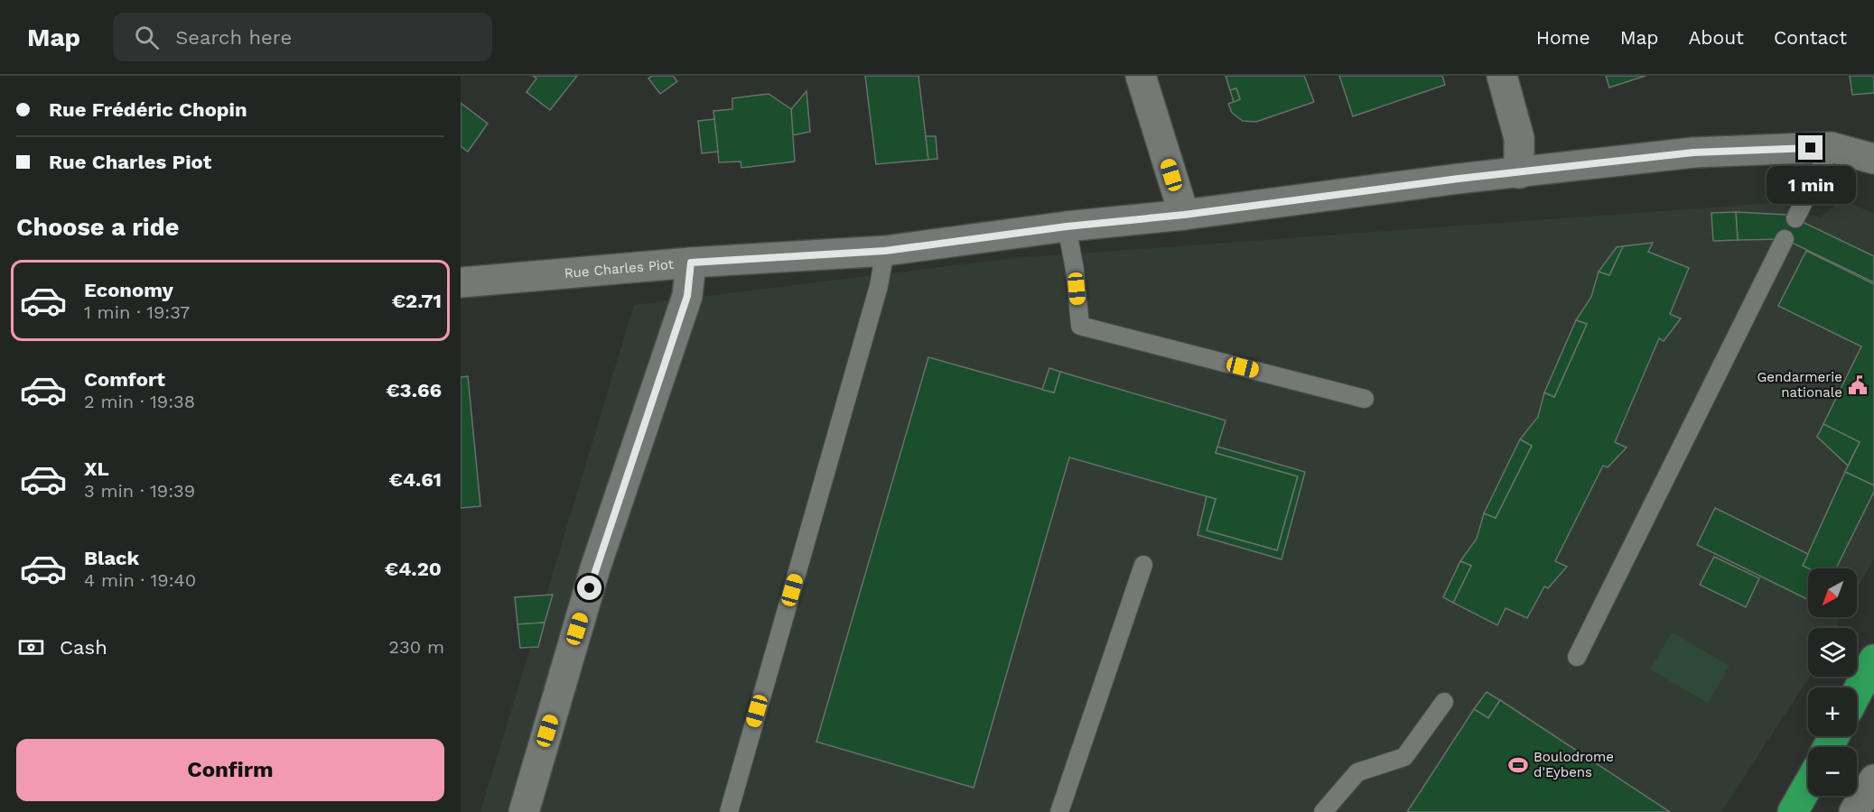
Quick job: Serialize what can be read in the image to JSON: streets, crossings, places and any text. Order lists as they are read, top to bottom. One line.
{"streets":{"street":["Rue Charles Piot"]},"places":{"public building":["Gendarmerie nationale"],"sports":["Boulodrome d'Eybens"]},"north":"bottom left","page":{"header":"Map","search":"Search here","nav":["Home","Map","About","Contact"],"banner":["Rue Frédéric Chopin","Rue Charles Piot"],"bubble":"1 min","heading":"Choose a ride","list":[{"name":"Economy","note":"1 min · 19:37","value":"€2.71"},{"name":"Comfort","note":"2 min · 19:38","value":"€3.66"},{"name":"XL","note":"3 min · 19:39","value":"€4.61"},{"name":"Black","note":"4 min · 19:40","value":"€4.20"}],"map_buttons":["+","−"],"pay":["Cash","230 m"],"buttons":"Confirm"}}
